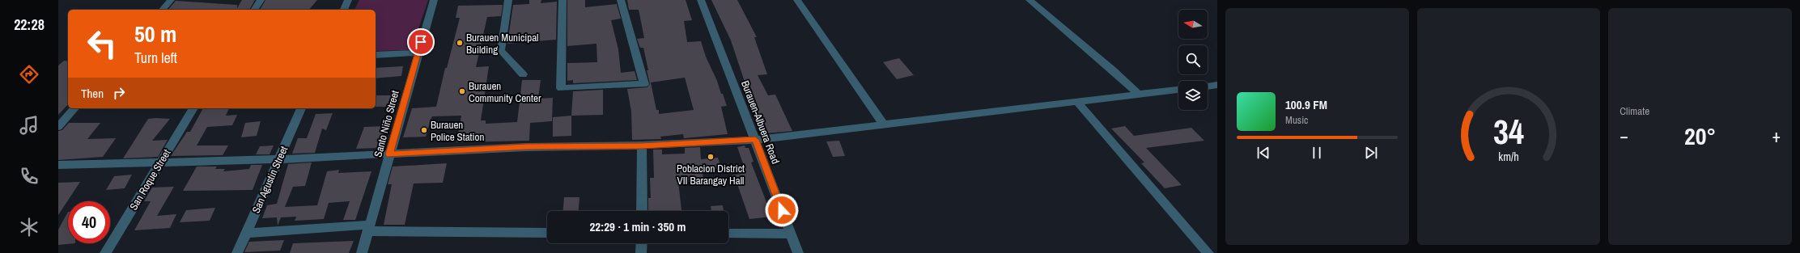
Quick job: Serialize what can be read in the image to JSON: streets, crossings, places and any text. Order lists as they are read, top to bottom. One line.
{"streets":{"street":["Burauen-Albuera Road","Santo Niño Street","San Roque Street","San Agustin Street"]},"places":["Burauen Municipal Building","Burauen Community Center","Burauen Police Station","Poblacion District VII Barangay Hall"],"north":"left","page":{"tabs":"22:28","tile":"Climate","turn":["50 m","Turn left"],"then":"Then","song":["100.9 FM","Music"],"heat":["−","20°","+"],"limit":"40","trip":"22:29 · 1 min · 350 m","gauge":["34","km/h"]}}
